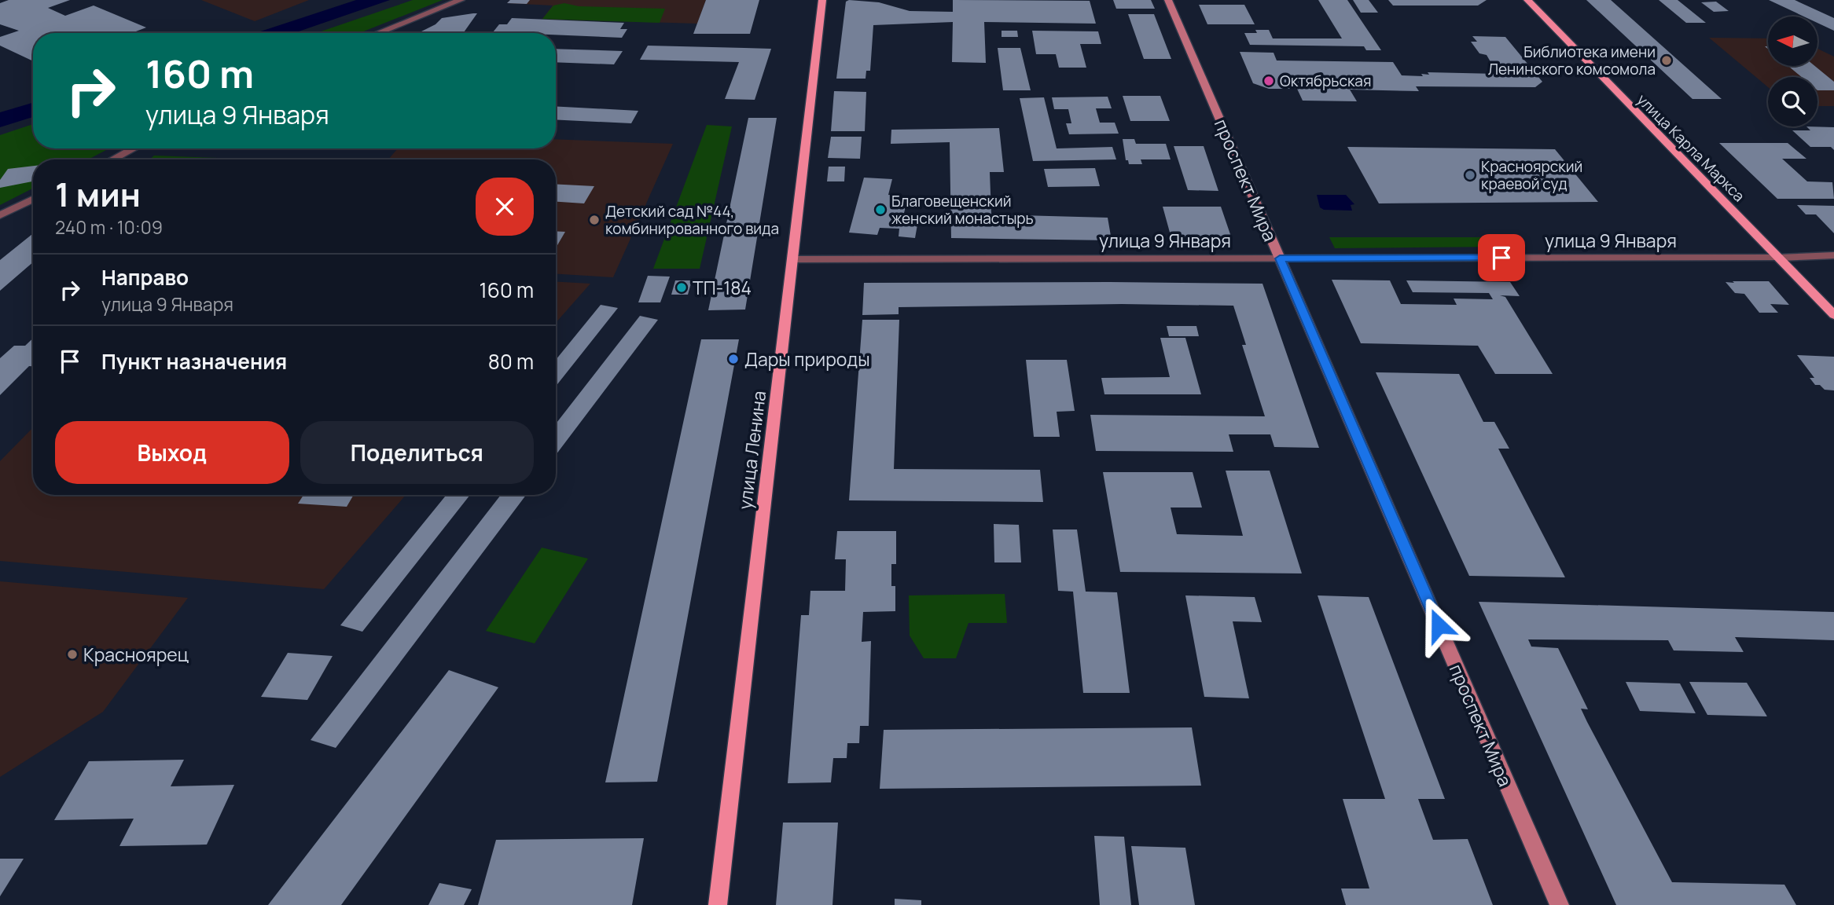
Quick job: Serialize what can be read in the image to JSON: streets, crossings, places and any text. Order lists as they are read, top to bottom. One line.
{"streets":{"main road":["улица Карла Маркса","проспект Мира","улица Ленина"],"street":["улица 9 Января"]},"crossings":[["улица Карла Маркса","улица 9 Января"],["проспект Мира","улица 9 Января"],["улица 9 Января","улица Ленина"]],"places":["Библиотека имени Ленинского комсомола","Октябрьская","Красноярский краевой суд","Благовещенский женский монастырь","Детский сад №44, комбинированного вида","ТП-184","Дары природы","Красноярец"],"north":"left","page":{"turn":["160 m","улица 9 Января"],"heading":["1 мин","240 m · 10:09"],"list":[{"name":"Направо","note":"улица 9 Января","value":"160 m"},{"name":"Пункт назначения","value":"80 m"}],"buttons":["Выход","Поделиться"]}}
